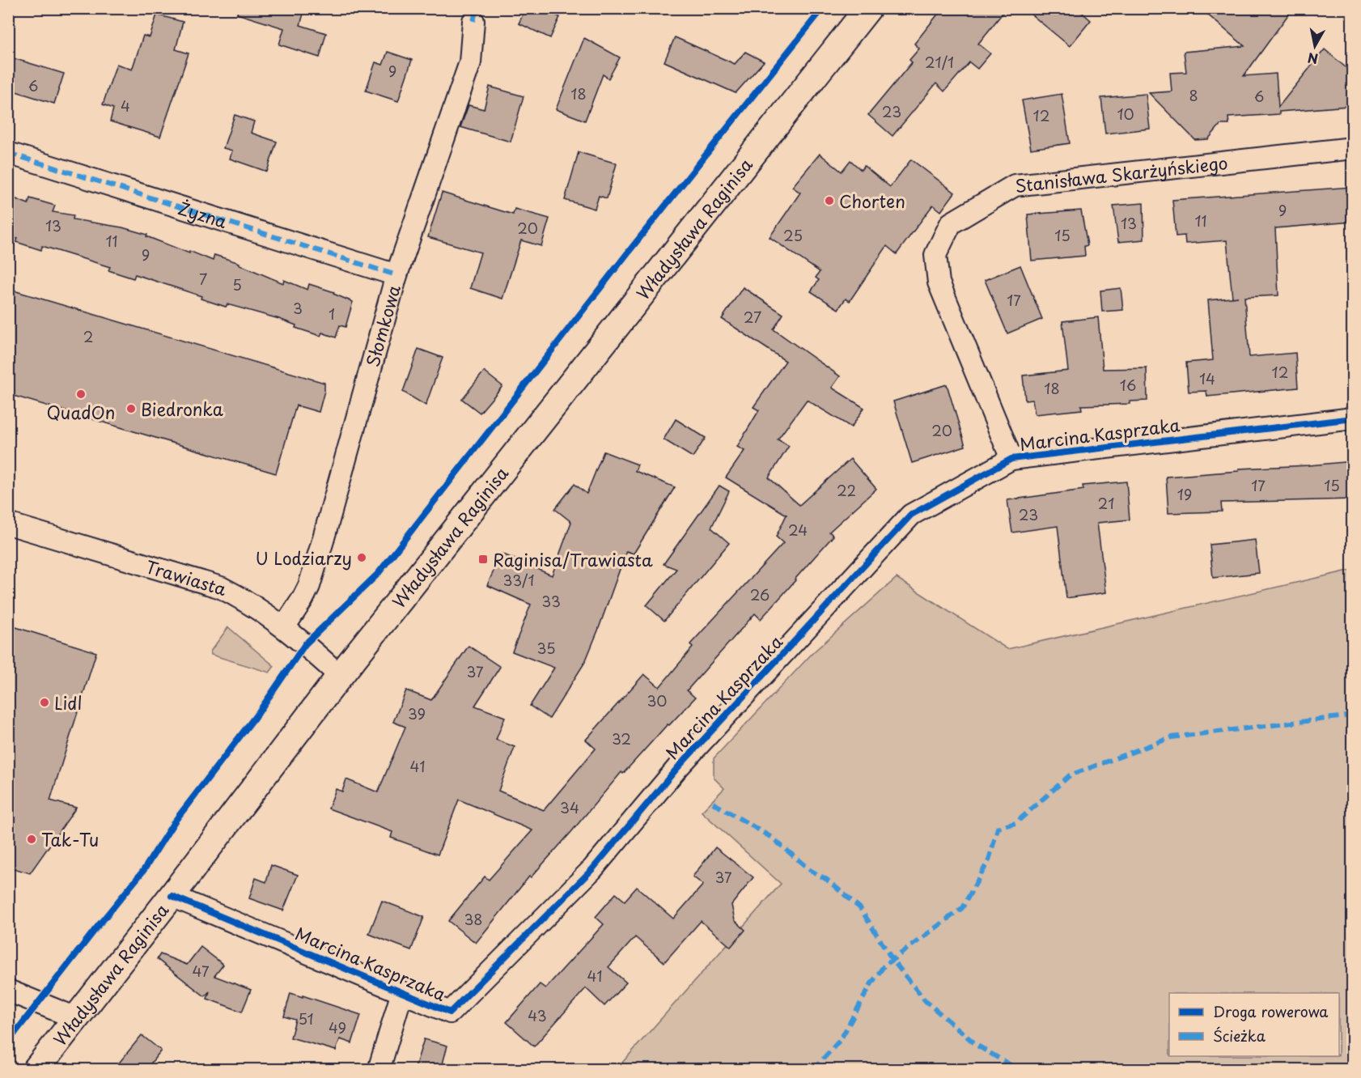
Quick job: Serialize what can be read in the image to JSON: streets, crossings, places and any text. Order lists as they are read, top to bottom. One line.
{"streets":{"street":["Stanisława Skarżyńskiego","Żyzna","Władysława Raginisa","Słomkowa","Marcina Kasprzaka","Trawiasta"]},"crossings":[["Stanisława Skarżyńskiego","Marcina Kasprzaka"],["Żyzna","Słomkowa"],["Władysława Raginisa","Marcina Kasprzaka"],["Władysława Raginisa","Trawiasta"],["Słomkowa","Trawiasta"]],"places":{"other":["Chorten","QuadOn","Biedronka","U Lodziarzy","Lidl","Tak-Tu"],"transit":["Raginisa/Trawiasta"]},"house_numbers":["21/1","9","6","18","8","6","4","23","10","12","9","11","13","13","20","25","15","11","9","7","5","17","3","1","27","2","12","14","16","18","20","17","15","22","19","21","23","24","33/1","26","33","35","37","30","39","32","41","34","37","38","47","41","43","51","49"],"legend":["Droga rowerowa","Ścieżka"],"north":"bottom"}
